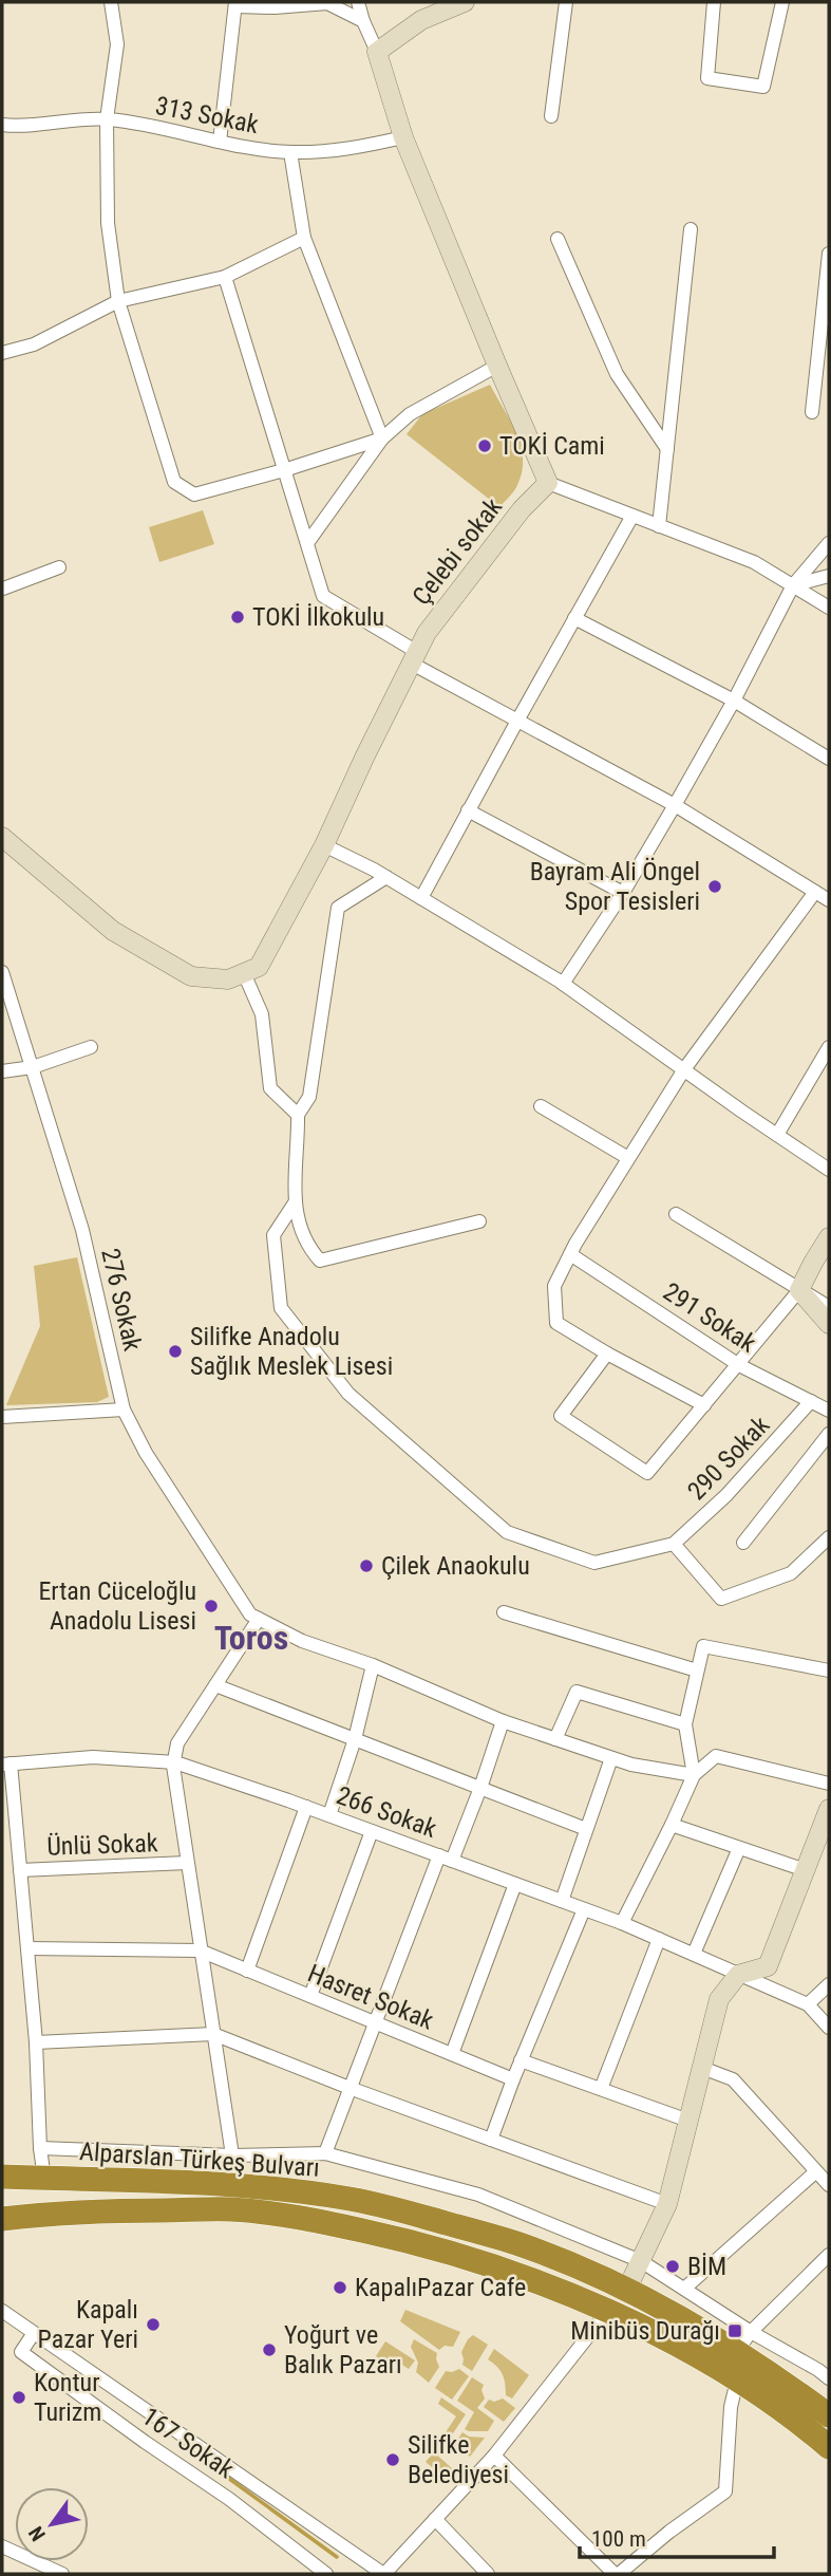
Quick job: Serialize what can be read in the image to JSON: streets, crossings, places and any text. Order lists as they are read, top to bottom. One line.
{"streets":{"highway":["Alparslan Türkeş Bulvarı"],"street":["313 Sokak","Çelebi sokak","276 Sokak","291 Sokak","290 Sokak","266 Sokak","Ünlü Sokak","Hasret Sokak","167 Sokak"]},"crossings":[["291 Sokak","290 Sokak"]],"districts":["Toros"],"places":{"other":["TOKİ Cami","TOKİ İlkokulu","Bayram Ali Öngel Spor Tesisleri","Silifke Anadolu Sağlık Meslek Lisesi","Çilek Anaokulu","Ertan Cüceloğlu Anadolu Lisesi","BİM","KapalıPazar Cafe","Kapalı Pazar Yeri","Yoğurt ve Balık Pazarı","Kontur Turizm","Silifke Belediyesi"],"transit":["Minibüs Durağı"]},"scale_bar":"100 m","north":"bottom left"}
